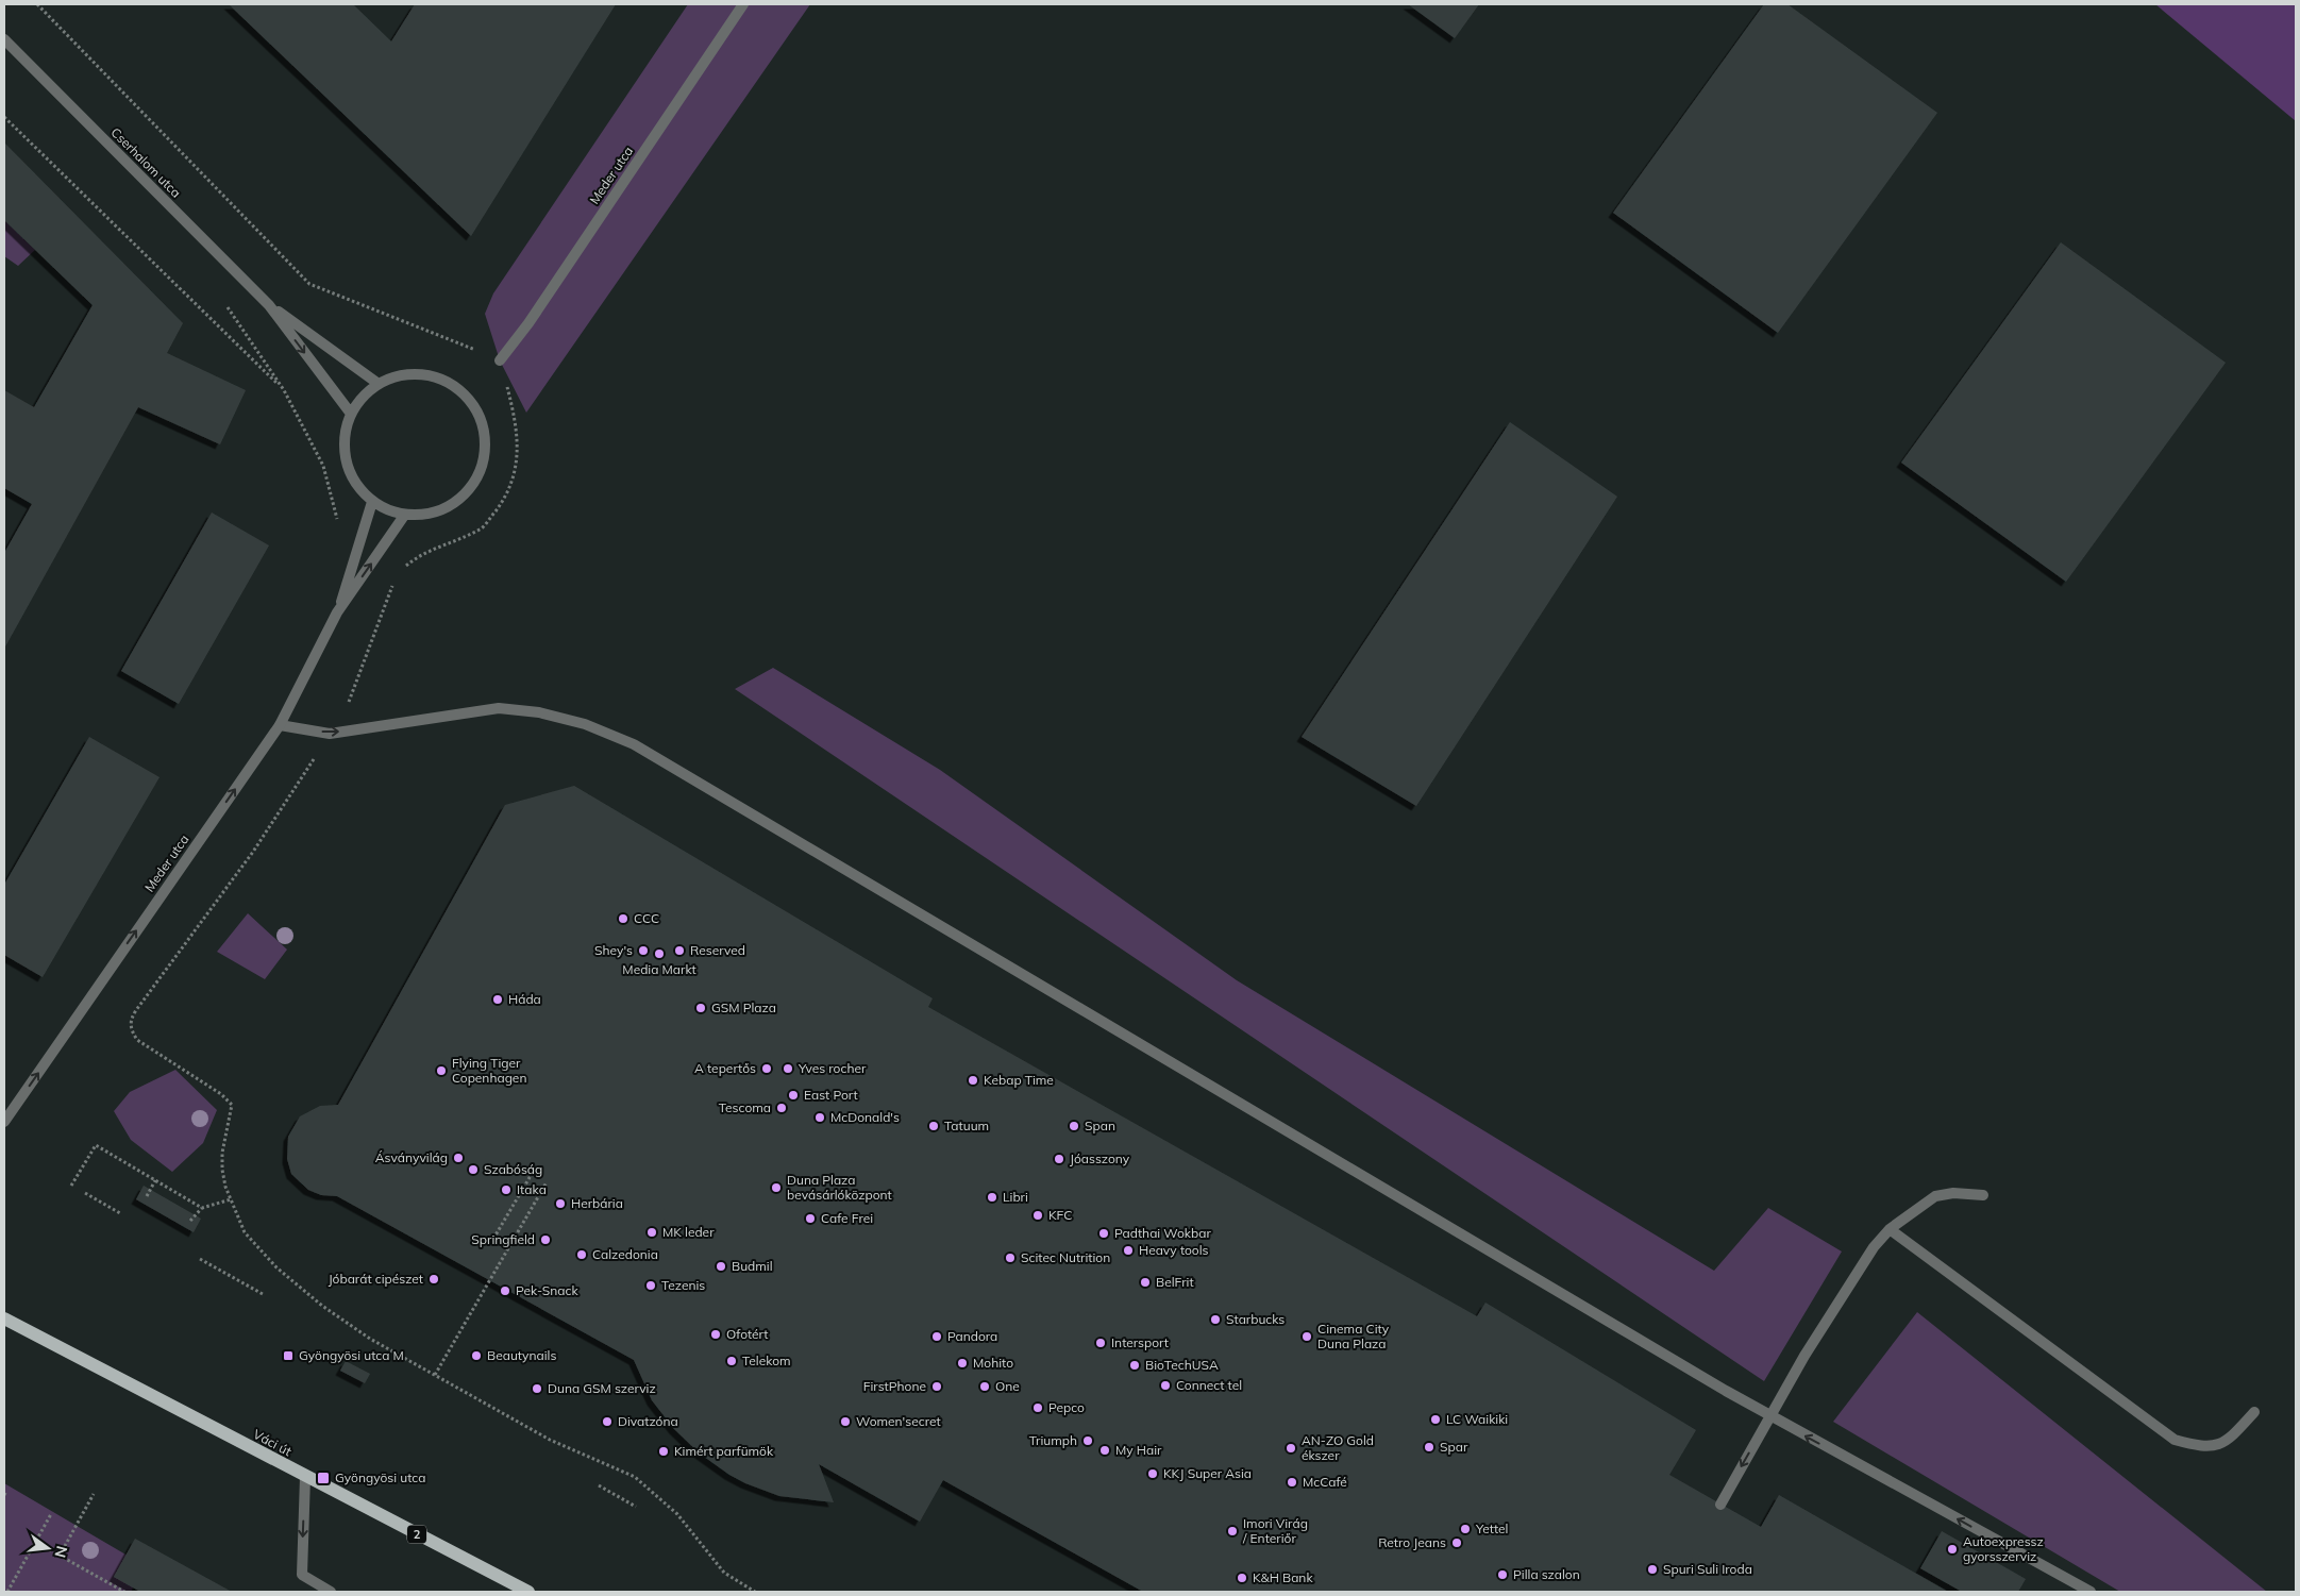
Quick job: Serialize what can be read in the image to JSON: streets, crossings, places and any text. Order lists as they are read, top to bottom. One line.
{"streets":{"main road":["Váci út","2"],"street":["Cserhalom utca","Meder utca"]},"one_way":["Meder utca"],"places":{"other":["CCC","Shey's","Reserved","Media Markt","Háda","GSM Plaza","A tepertős","Yves rocher","Flying Tiger Copenhagen","Kebap Time","East Port","Tescoma","McDonald's","Tatuum","Span","Ásványvilág","Jóasszony","Szabóság","Duna Plaza bevásárlóközpont","Itaka","Libri","Herbária","KFC","Cafe Frei","MK leder","Padthai Wokbar","Springfield","Heavy tools","Calzedonia","Scitec Nutrition","Budmil","Jóbarát cipészet","BelFrit","Tezenis","Pek-Snack","Starbucks","Ofotért","Pandora","Cinema City Duna Plaza","Intersport","Beautynails","Telekom","Mohito","BioTechUSA","Connect tel","FirstPhone","One","Duna GSM szerviz","Pepco","LC Waikiki","Divatzóna","Women'secret","Triumph","Spar","AN-ZO Gold ékszer","My Hair","Kimért parfümök","KKJ Super Asia","McCafé","Yettel","Imori Virág / Enteriőr","Retro Jeans","Autoexpressz gyorsszerviz","Spuri Suli Iroda","Pilla szalon","K&H Bank"],"transit":["Gyöngyösi utca M","Gyöngyösi utca"]},"north":"right"}
